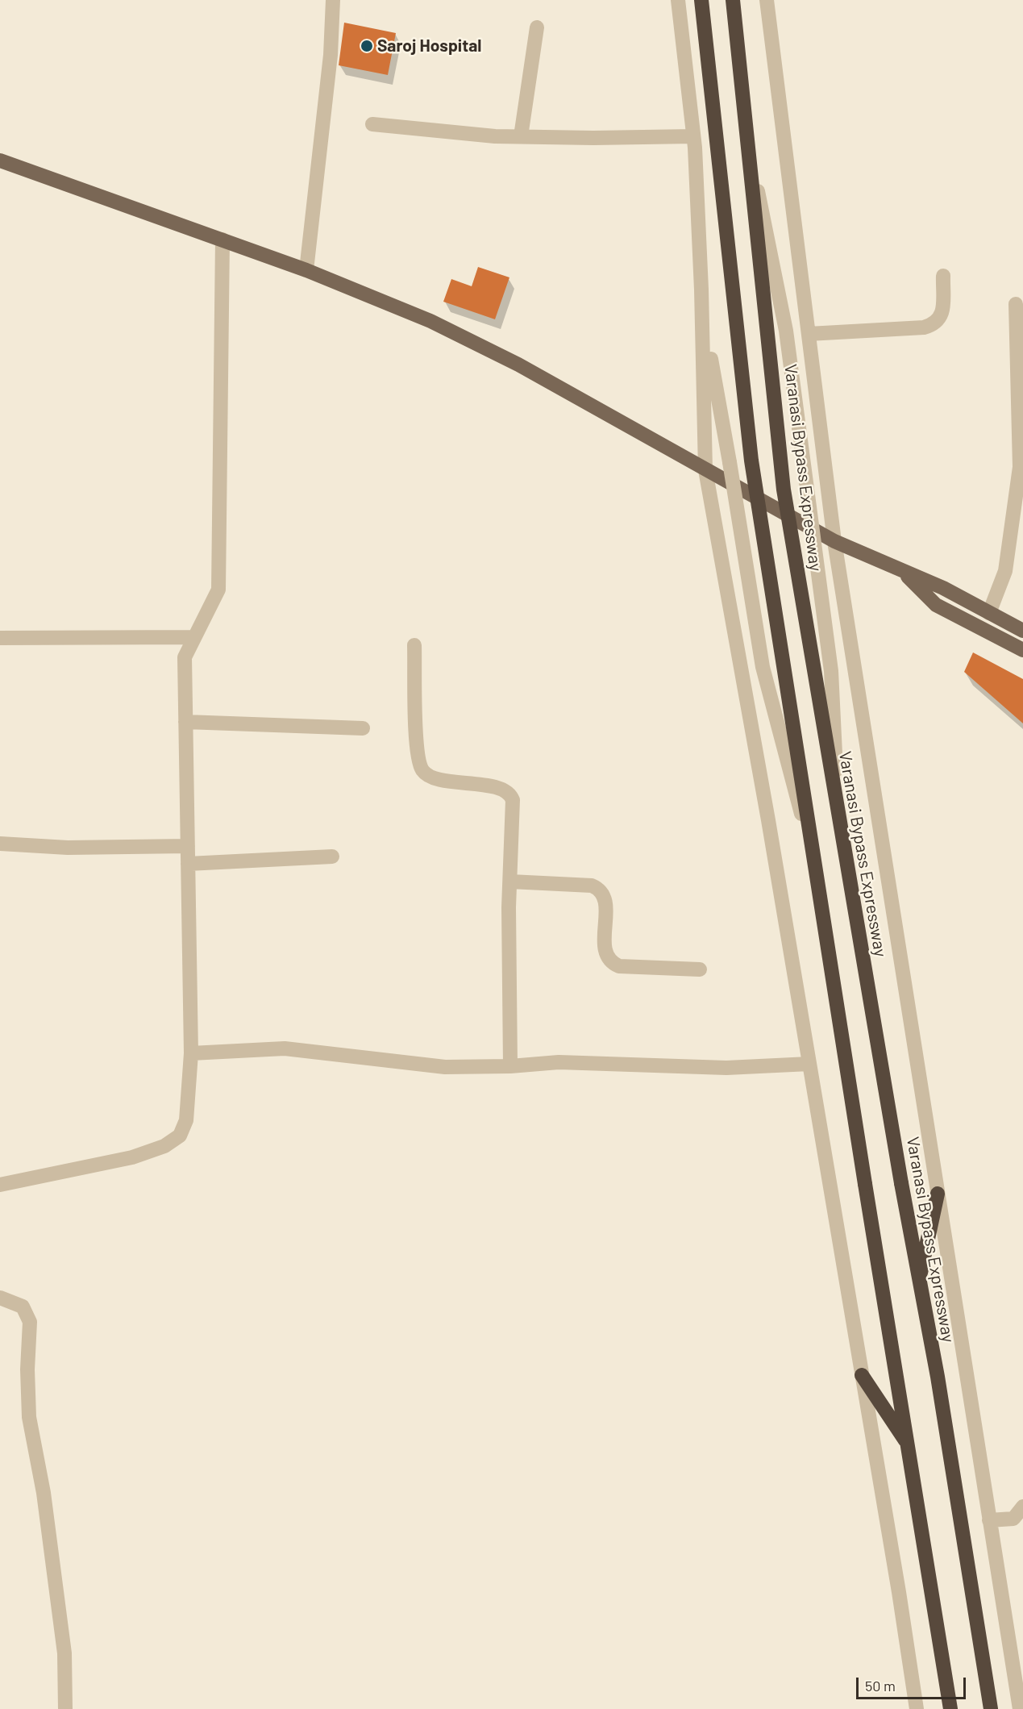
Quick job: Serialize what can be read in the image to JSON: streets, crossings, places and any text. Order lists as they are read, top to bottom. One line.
{"streets":{"highway":["Varanasi Bypass Expressway"]},"places":["Saroj Hospital"],"scale_bar":"50 m"}
